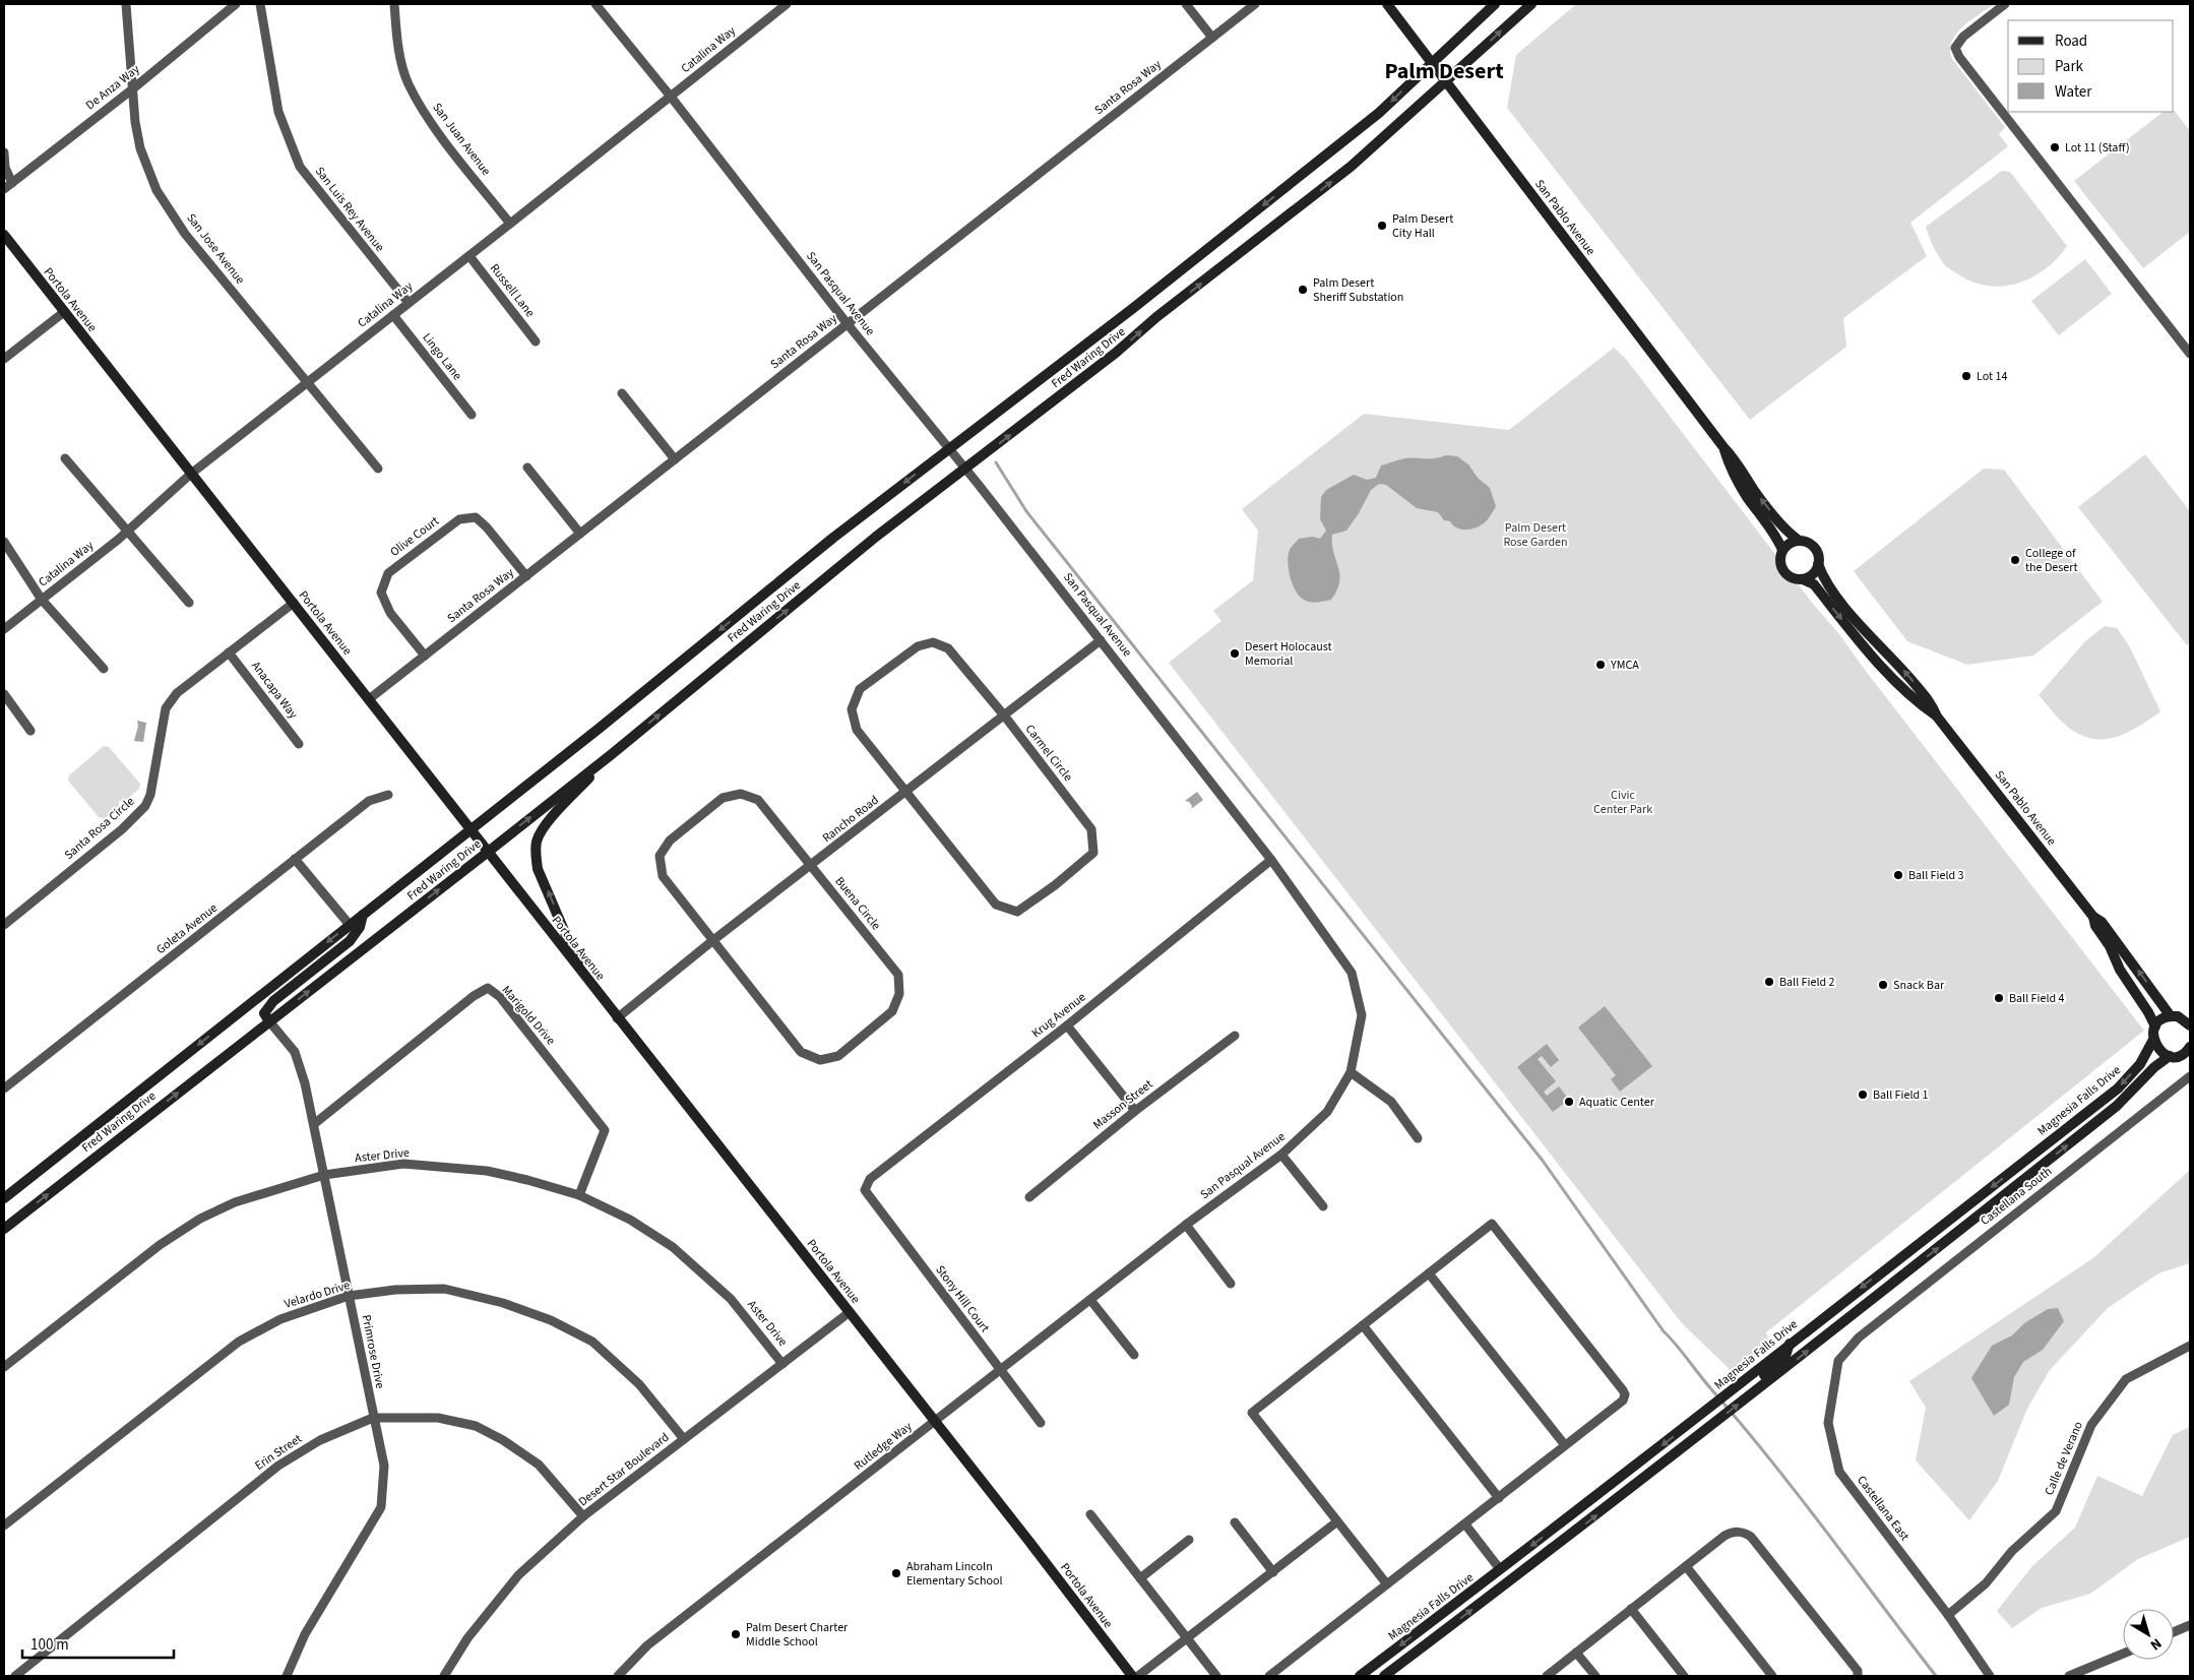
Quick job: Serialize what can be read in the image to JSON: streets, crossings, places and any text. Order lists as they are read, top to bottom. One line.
{"streets":{"main road":["San Pablo Avenue","Portola Avenue","Fred Waring Drive","Magnesia Falls Drive"],"street":["Catalina Way","De Anza Way","Santa Rosa Way","San Juan Avenue","San Luis Rey Avenue","San Jose Avenue","Russell Lane","San Pasqual Avenue","Lingo Lane","Olive Court","Anacapa Way","Carmel Circle","Rancho Road","Santa Rosa Circle","Buena Circle","Goleta Avenue","Marigold Drive","Krug Avenue","Masson Street","Aster Drive","Castellana South","Velardo Drive","Stony Hill Court","Primrose Drive","Rutledge Way","Erin Street","Calle de Verano","Desert Star Boulevard","Castellana East"]},"crossings":[["Catalina Way","San Juan Avenue"],["Catalina Way","San Luis Rey Avenue"],["Catalina Way","San Jose Avenue"],["Catalina Way","Russell Lane"],["Catalina Way","San Pasqual Avenue"],["Catalina Way","Portola Avenue"],["Catalina Way","Lingo Lane"],["De Anza Way","San Jose Avenue"],["Santa Rosa Way","San Pasqual Avenue"],["Santa Rosa Way","Portola Avenue"],["Santa Rosa Way","Olive Court"],["San Pablo Avenue","Fred Waring Drive"],["San Pablo Avenue","Magnesia Falls Drive"],["San Pasqual Avenue","Fred Waring Drive"],["San Pasqual Avenue","Rancho Road"],["San Pasqual Avenue","Krug Avenue"],["San Pasqual Avenue","Rutledge Way"],["Portola Avenue","Fred Waring Drive"],["Portola Avenue","Rancho Road"],["Portola Avenue","Santa Rosa Circle"],["Portola Avenue","Rutledge Way"],["Portola Avenue","Desert Star Boulevard"],["Fred Waring Drive","Primrose Drive"],["Anacapa Way","Santa Rosa Circle"],["Carmel Circle","Rancho Road"],["Rancho Road","Buena Circle"],["Marigold Drive","Aster Drive"],["Marigold Drive","Primrose Drive"],["Krug Avenue","Stony Hill Court"],["Aster Drive","Primrose Drive"],["Aster Drive","Desert Star Boulevard"],["Castellana South","Castellana East"],["Velardo Drive","Primrose Drive"],["Velardo Drive","Desert Star Boulevard"],["Stony Hill Court","Rutledge Way"],["Primrose Drive","Erin Street"],["Erin Street","Desert Star Boulevard"],["Calle de Verano","Castellana East"]],"districts":["Palm Desert"],"parks":["Palm Desert Rose Garden","Civic Center Park"],"places":["Lot 11 (Staff)","Palm Desert City Hall","Palm Desert Sheriff Substation","Lot 14","College of the Desert","Desert Holocaust Memorial","YMCA","Ball Field 3","Ball Field 2","Snack Bar","Ball Field 4","Ball Field 1","Aquatic Center","Abraham Lincoln Elementary School","Palm Desert Charter Middle School"],"legend":["Road","Park","Water"],"scale_bar":"100 m","north":"bottom right"}
